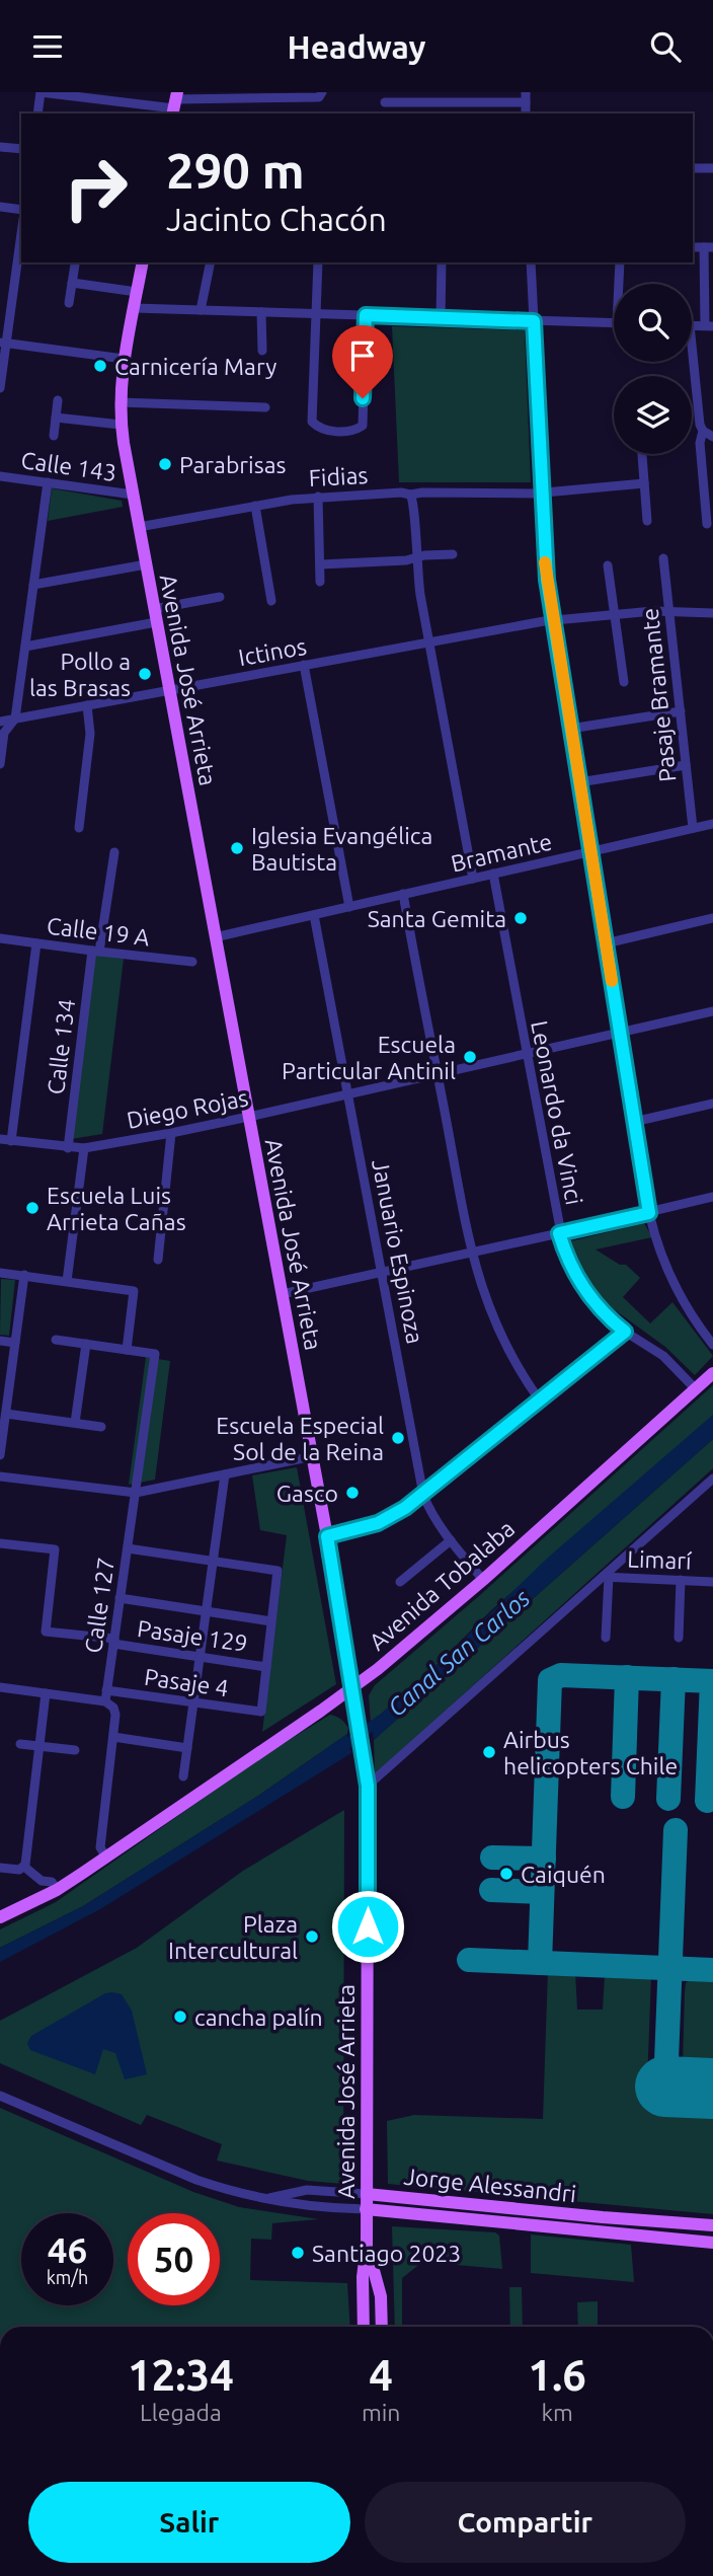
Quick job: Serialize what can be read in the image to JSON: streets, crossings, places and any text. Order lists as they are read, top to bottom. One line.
{"streets":{"main road":["Avenida José Arrieta","Avenida Tobalaba","Jorge Alessandri"],"street":["Calle 143","Fidias","Ictinos","Pasaje Bramante","Bramante","Calle 19 A","Calle 134","Diego Rojas","Leonardo da Vinci","Januario Espinoza","Limarí","Calle 127","Pasaje 129","Pasaje 4"]},"crossings":[["Calle 143","Avenida José Arrieta"],["Fidias","Avenida José Arrieta"],["Ictinos","Avenida José Arrieta"],["Ictinos","Pasaje Bramante"],["Avenida José Arrieta","Bramante"],["Avenida José Arrieta","Diego Rojas"],["Avenida José Arrieta","Avenida Tobalaba"],["Avenida José Arrieta","Jorge Alessandri"],["Pasaje Bramante","Bramante"],["Bramante","Leonardo da Vinci"],["Bramante","Januario Espinoza"],["Calle 19 A","Calle 134"],["Calle 134","Diego Rojas"],["Diego Rojas","Leonardo da Vinci"],["Diego Rojas","Januario Espinoza"],["Leonardo da Vinci","Avenida Tobalaba"],["Januario Espinoza","Avenida Tobalaba"],["Avenida Tobalaba","Calle 127"],["Calle 127","Pasaje 129"],["Calle 127","Pasaje 4"],["Pasaje 129","Pasaje 4"]],"water":["Canal San Carlos"],"places":["Carnicería Mary","Parabrisas","Pollo a las Brasas","Iglesia Evangélica Bautista","Santa Gemita","Escuela Particular Antinil","Escuela Luis Arrieta Cañas","Escuela Especial Sol de la Reina","Gasco","Airbus helicopters Chile","Caiquén","Plaza Intercultural","cancha palín","Santiago 2023"],"page":{"header":"Headway","turn":["290 m","Jacinto Chacón"],"speed":"46 km/h","limit":"50","eta":["12:34","Llegada","4","min","1.6","km"],"buttons":["Salir","Compartir"]}}
